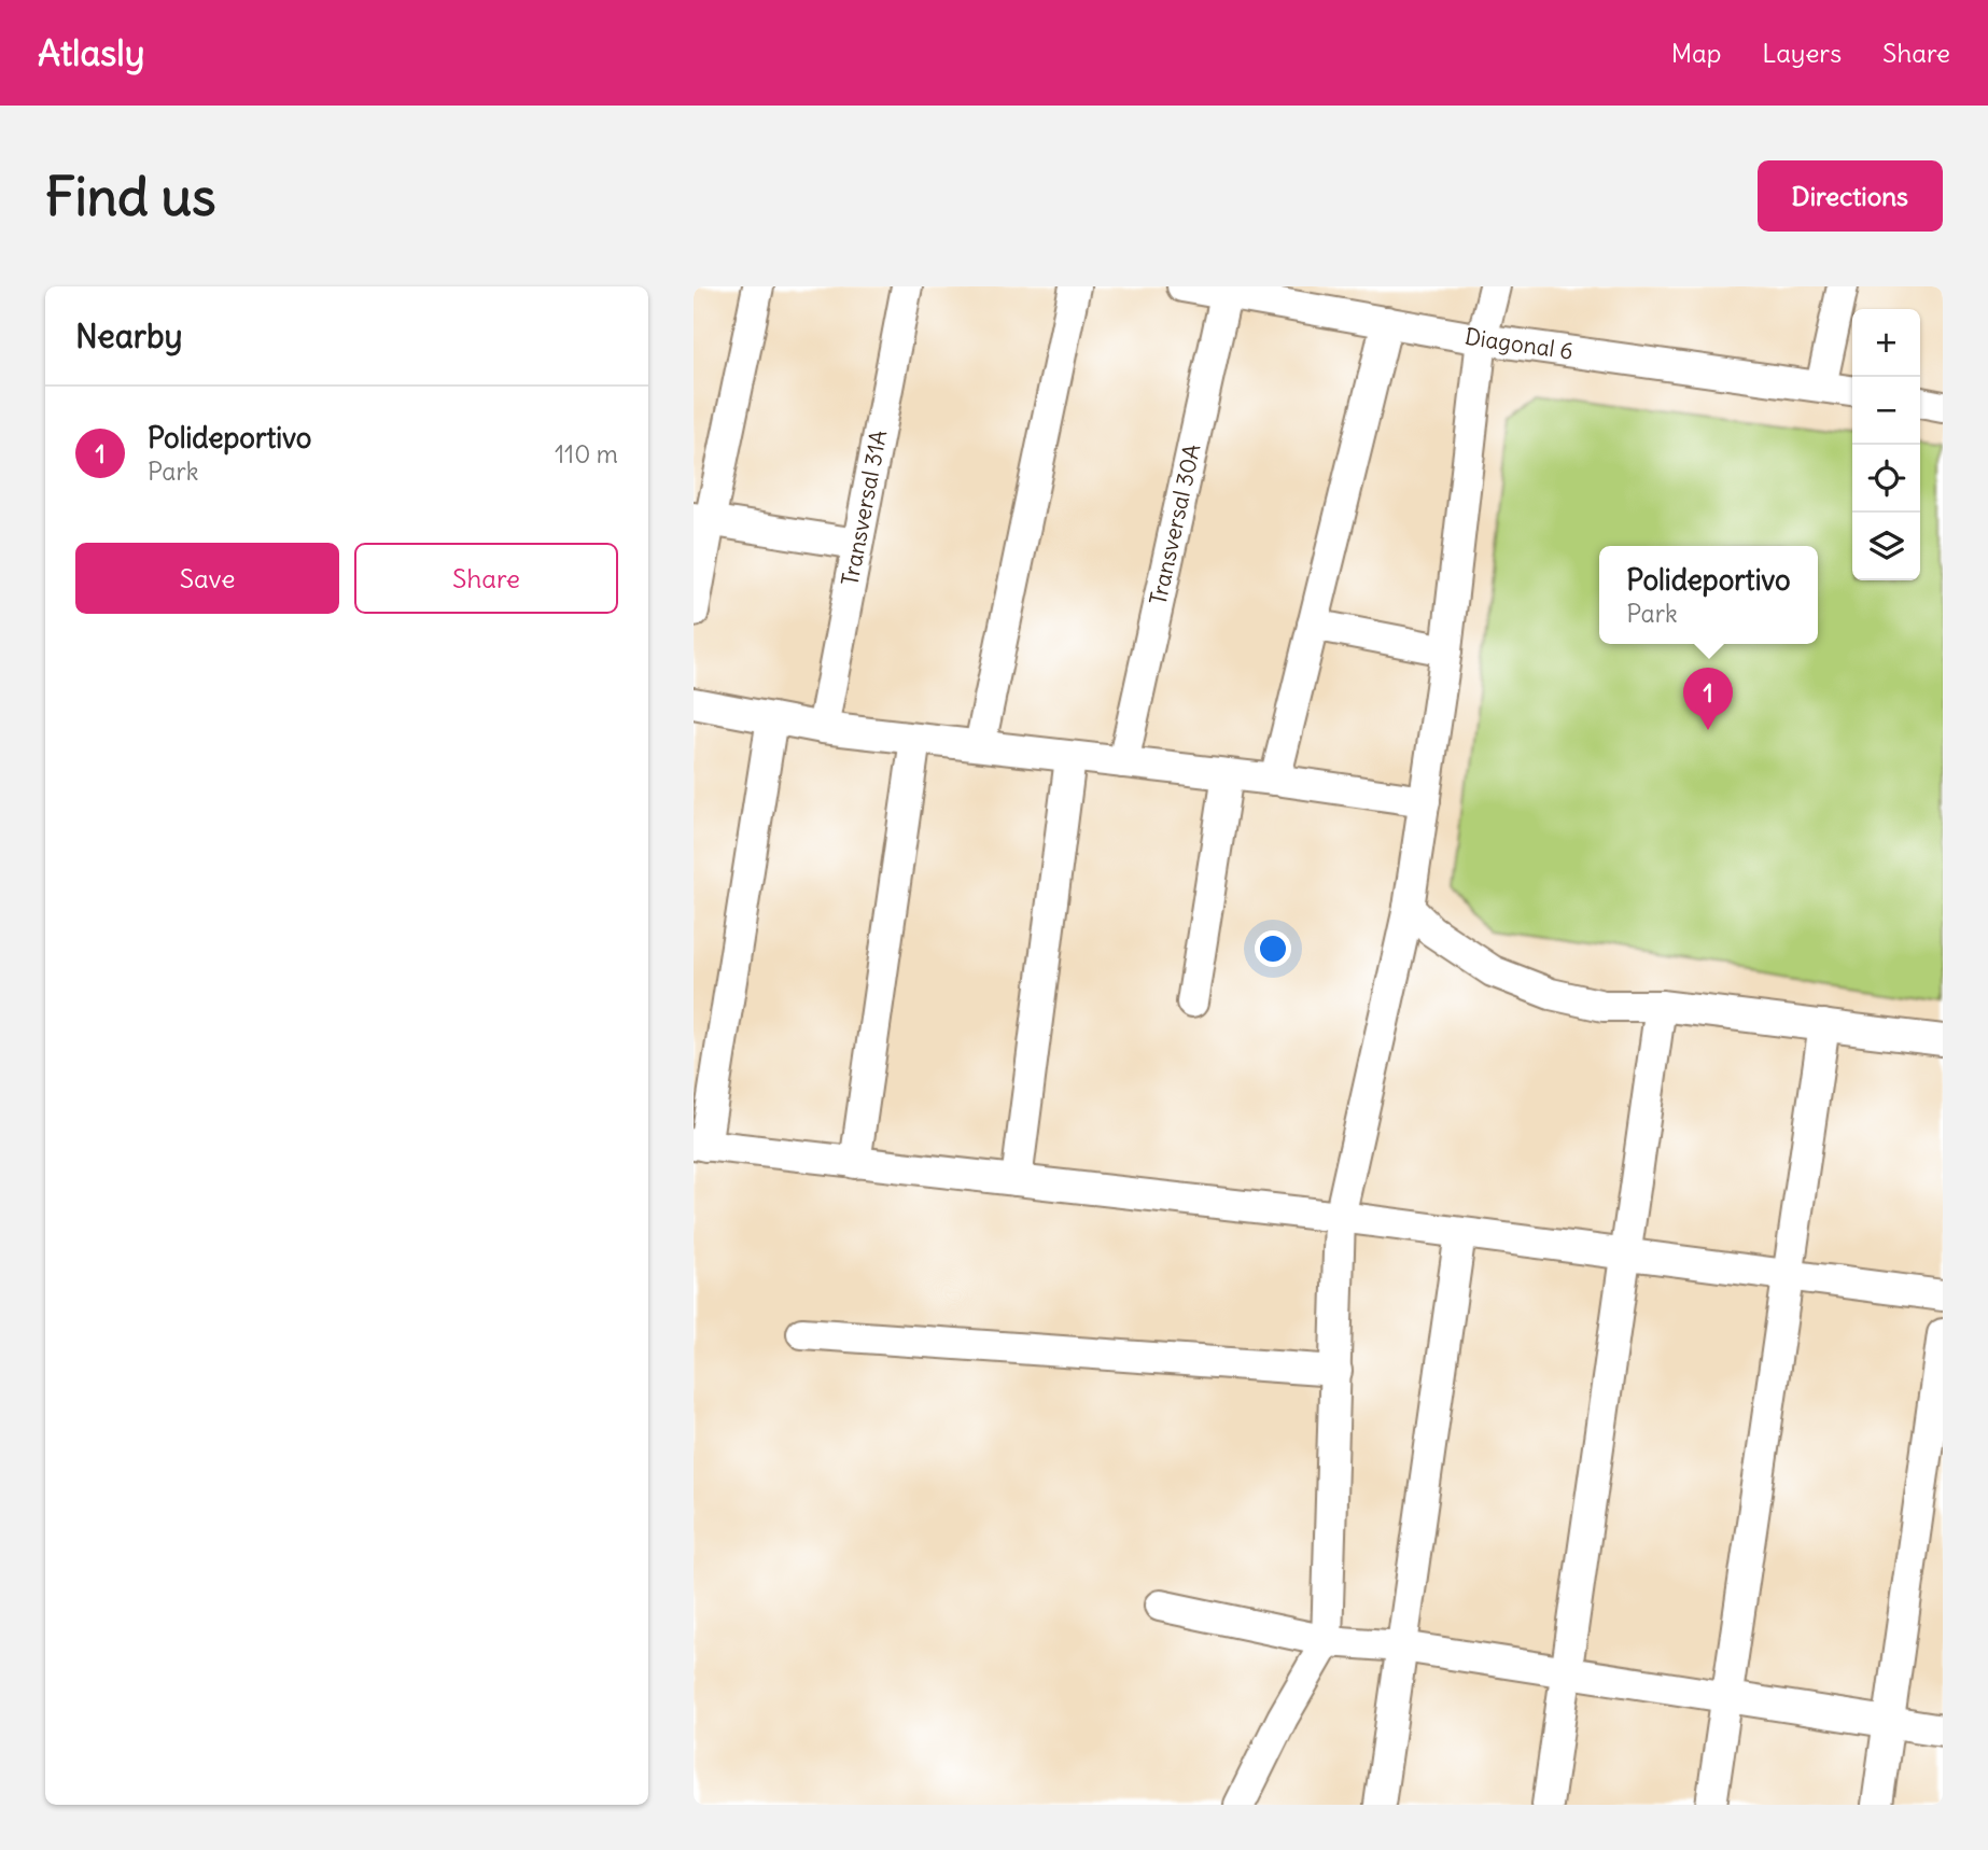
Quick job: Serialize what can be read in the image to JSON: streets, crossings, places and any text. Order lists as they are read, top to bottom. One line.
{"streets":{"street":["Diagonal 6","Transversal 31A","Transversal 30A"]},"crossings":[["Diagonal 6","Transversal 30A"]],"page":{"header":"Atlasly","nav":["Map","Layers","Share"],"buttons":["Directions",["Save","Share"]],"title":"Find us","heading":"Nearby","map_buttons":["+","−"],"list":[{"mark":"1","name":"Polideportivo","note":"Park","value":"110 m"}],"popup":["Polideportivo","Park"],"pins":"1"}}
